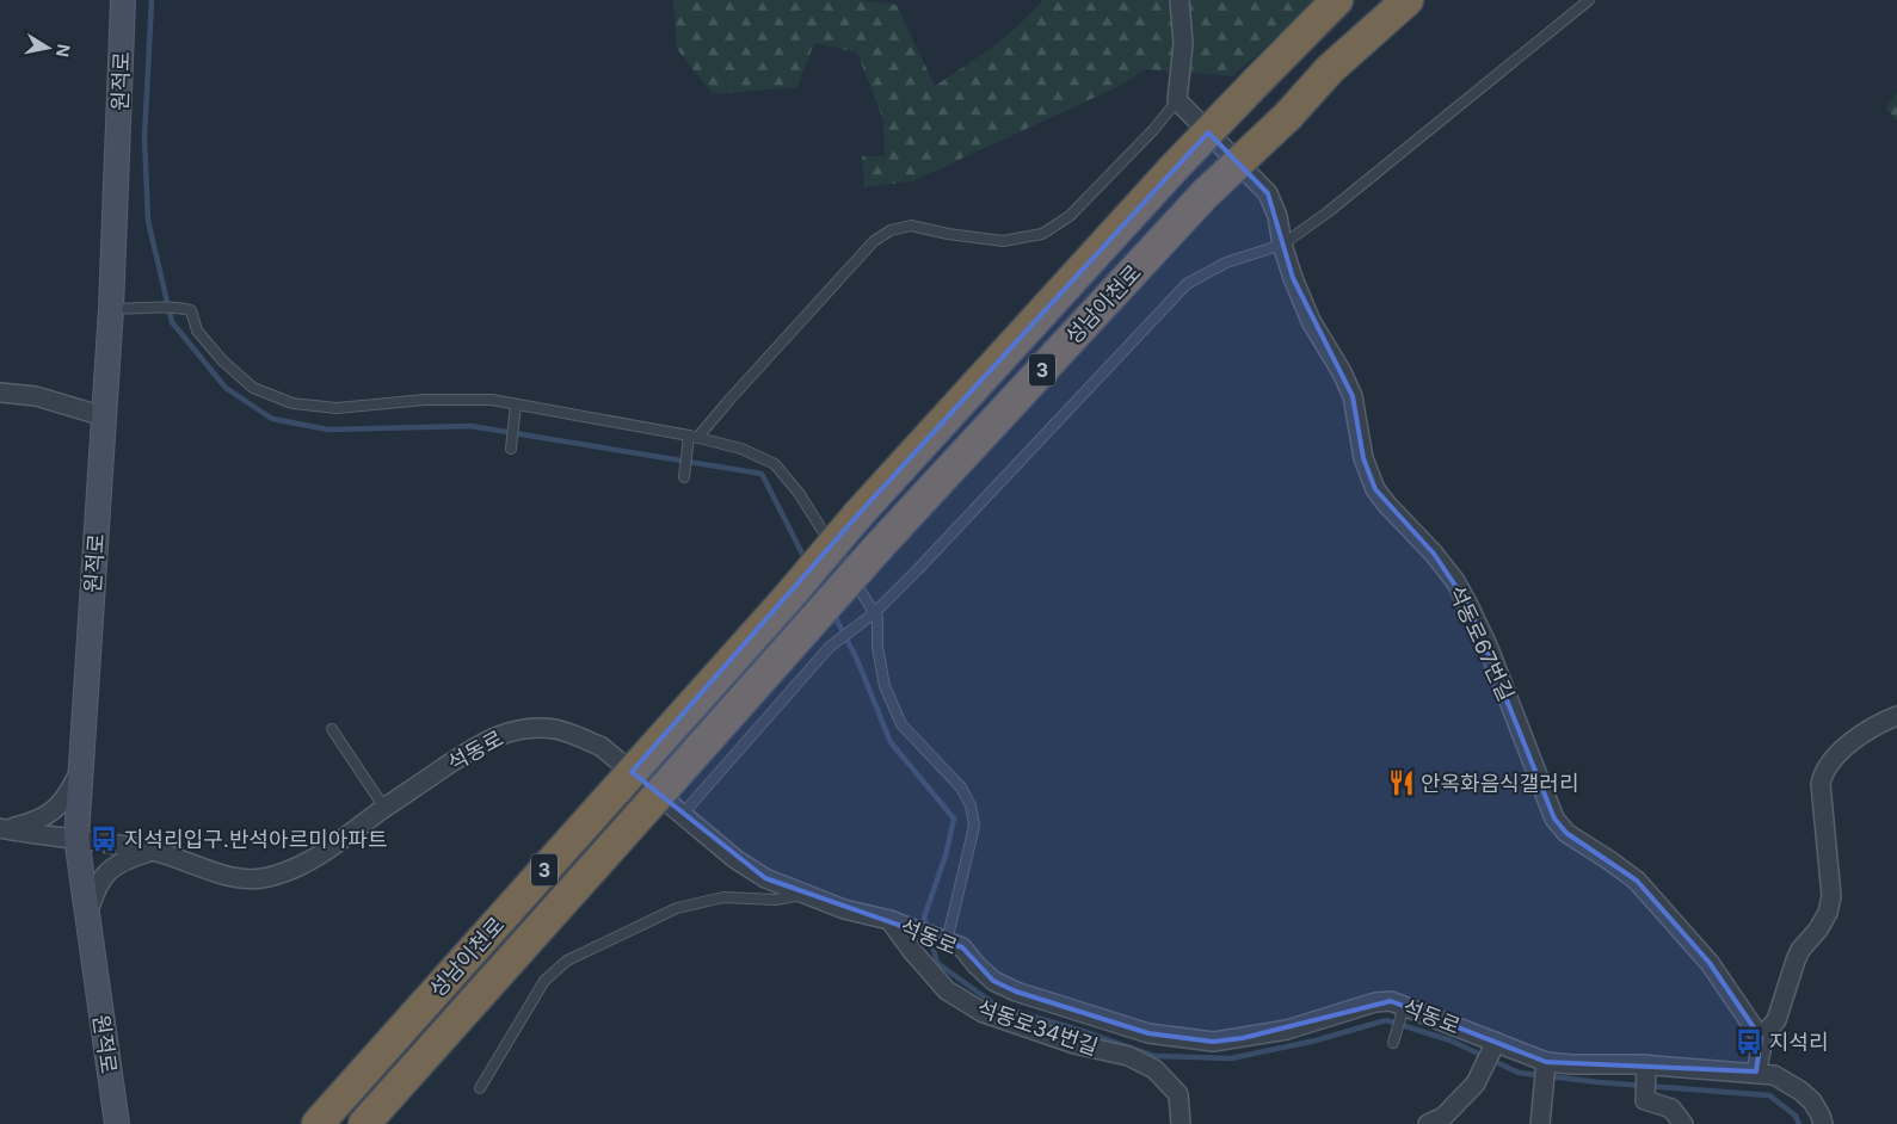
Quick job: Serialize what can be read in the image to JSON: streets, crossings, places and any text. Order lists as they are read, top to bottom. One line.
{"streets":{"highway":["성남이천로","3"],"street":["원적로","석동로67번길","석동로","석동로34번길"]},"crossings":[["원적로","석동로"],["석동로","석동로34번길"]],"places":{"restaurant":["안옥화음식갤러리"],"bus stop":["지석리입구.반석아르미아파트","지석리"]},"north":"right"}
